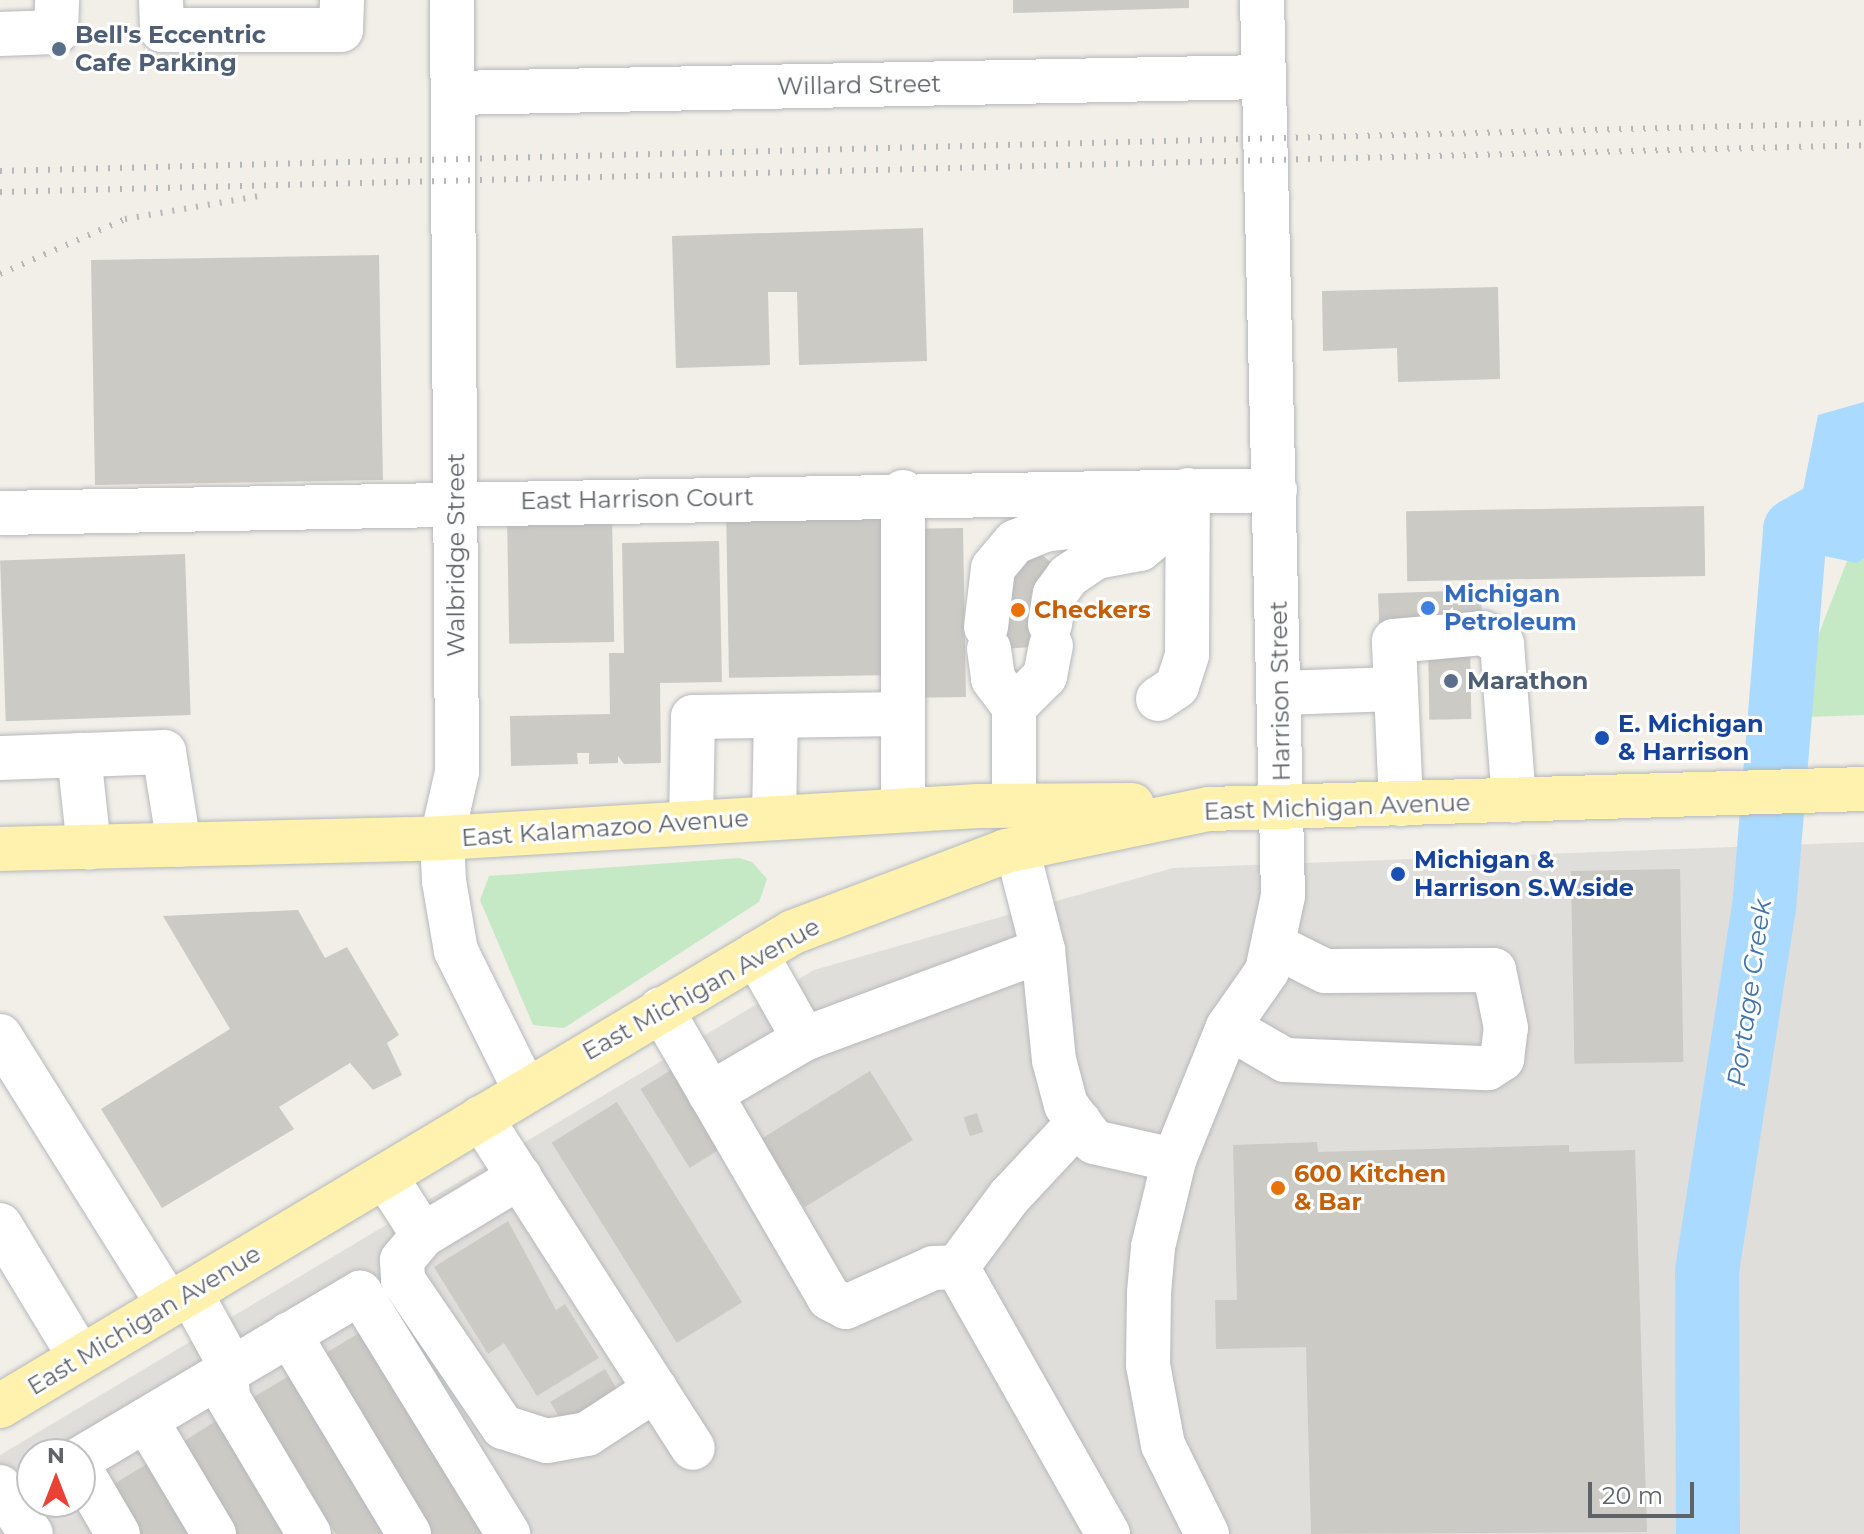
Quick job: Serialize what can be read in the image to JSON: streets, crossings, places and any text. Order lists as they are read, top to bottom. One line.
{"streets":{"main road":["East Michigan Avenue","East Kalamazoo Avenue"],"street":["Willard Street","East Harrison Court","Walbridge Street","Harrison Street"]},"crossings":[["Willard Street","Walbridge Street"],["Willard Street","Harrison Street"],["East Harrison Court","Walbridge Street"],["East Harrison Court","Harrison Street"],["Walbridge Street","East Michigan Avenue"],["Walbridge Street","East Kalamazoo Avenue"],["Harrison Street","East Michigan Avenue"],["East Michigan Avenue","East Kalamazoo Avenue"]],"water":["Portage Creek"],"places":["Bell's Eccentric Cafe Parking","Michigan Petroleum","Checkers","Marathon","E. Michigan & Harrison","Michigan & Harrison S.W.side","600 Kitchen & Bar"],"scale_bar":"20 m","north":"top"}
